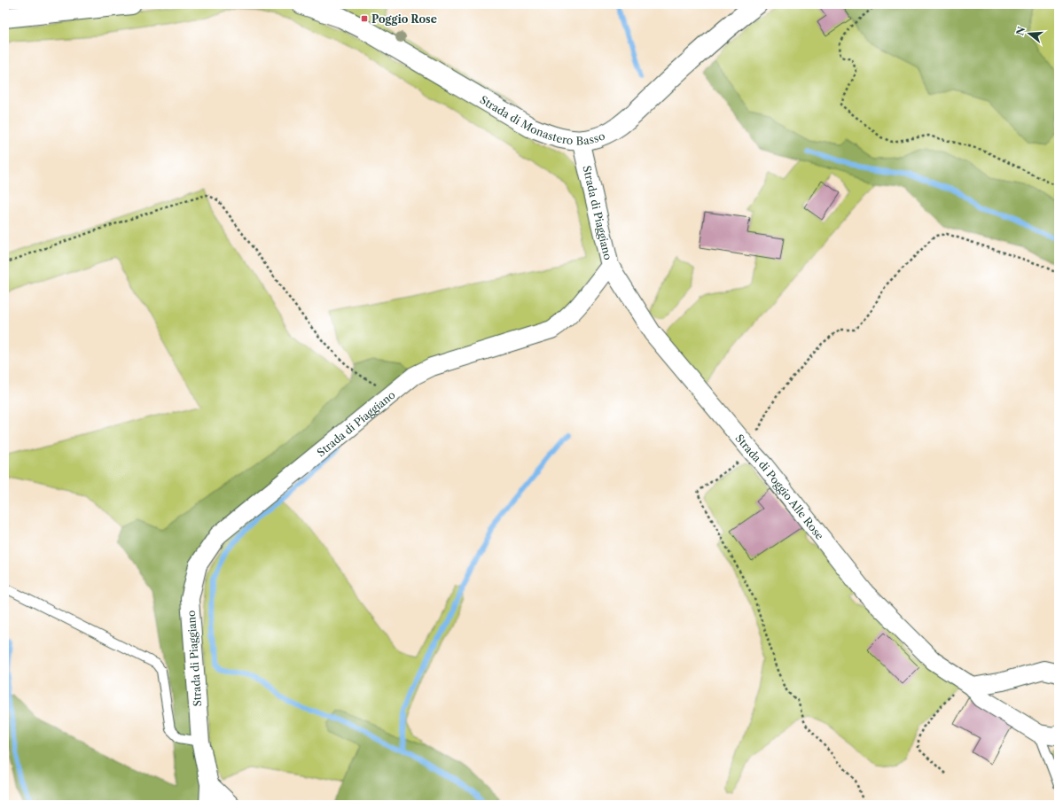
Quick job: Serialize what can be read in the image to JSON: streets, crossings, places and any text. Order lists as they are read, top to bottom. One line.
{"streets":{"main road":["Strada di Monastero Basso"],"street":["Strada di Piaggiano","Strada di Poggio Alle Rose"]},"crossings":[["Strada di Monastero Basso","Strada di Piaggiano"],["Strada di Piaggiano","Strada di Poggio Alle Rose"]],"places":{"transit":["Poggio Rose"]},"north":"left"}
